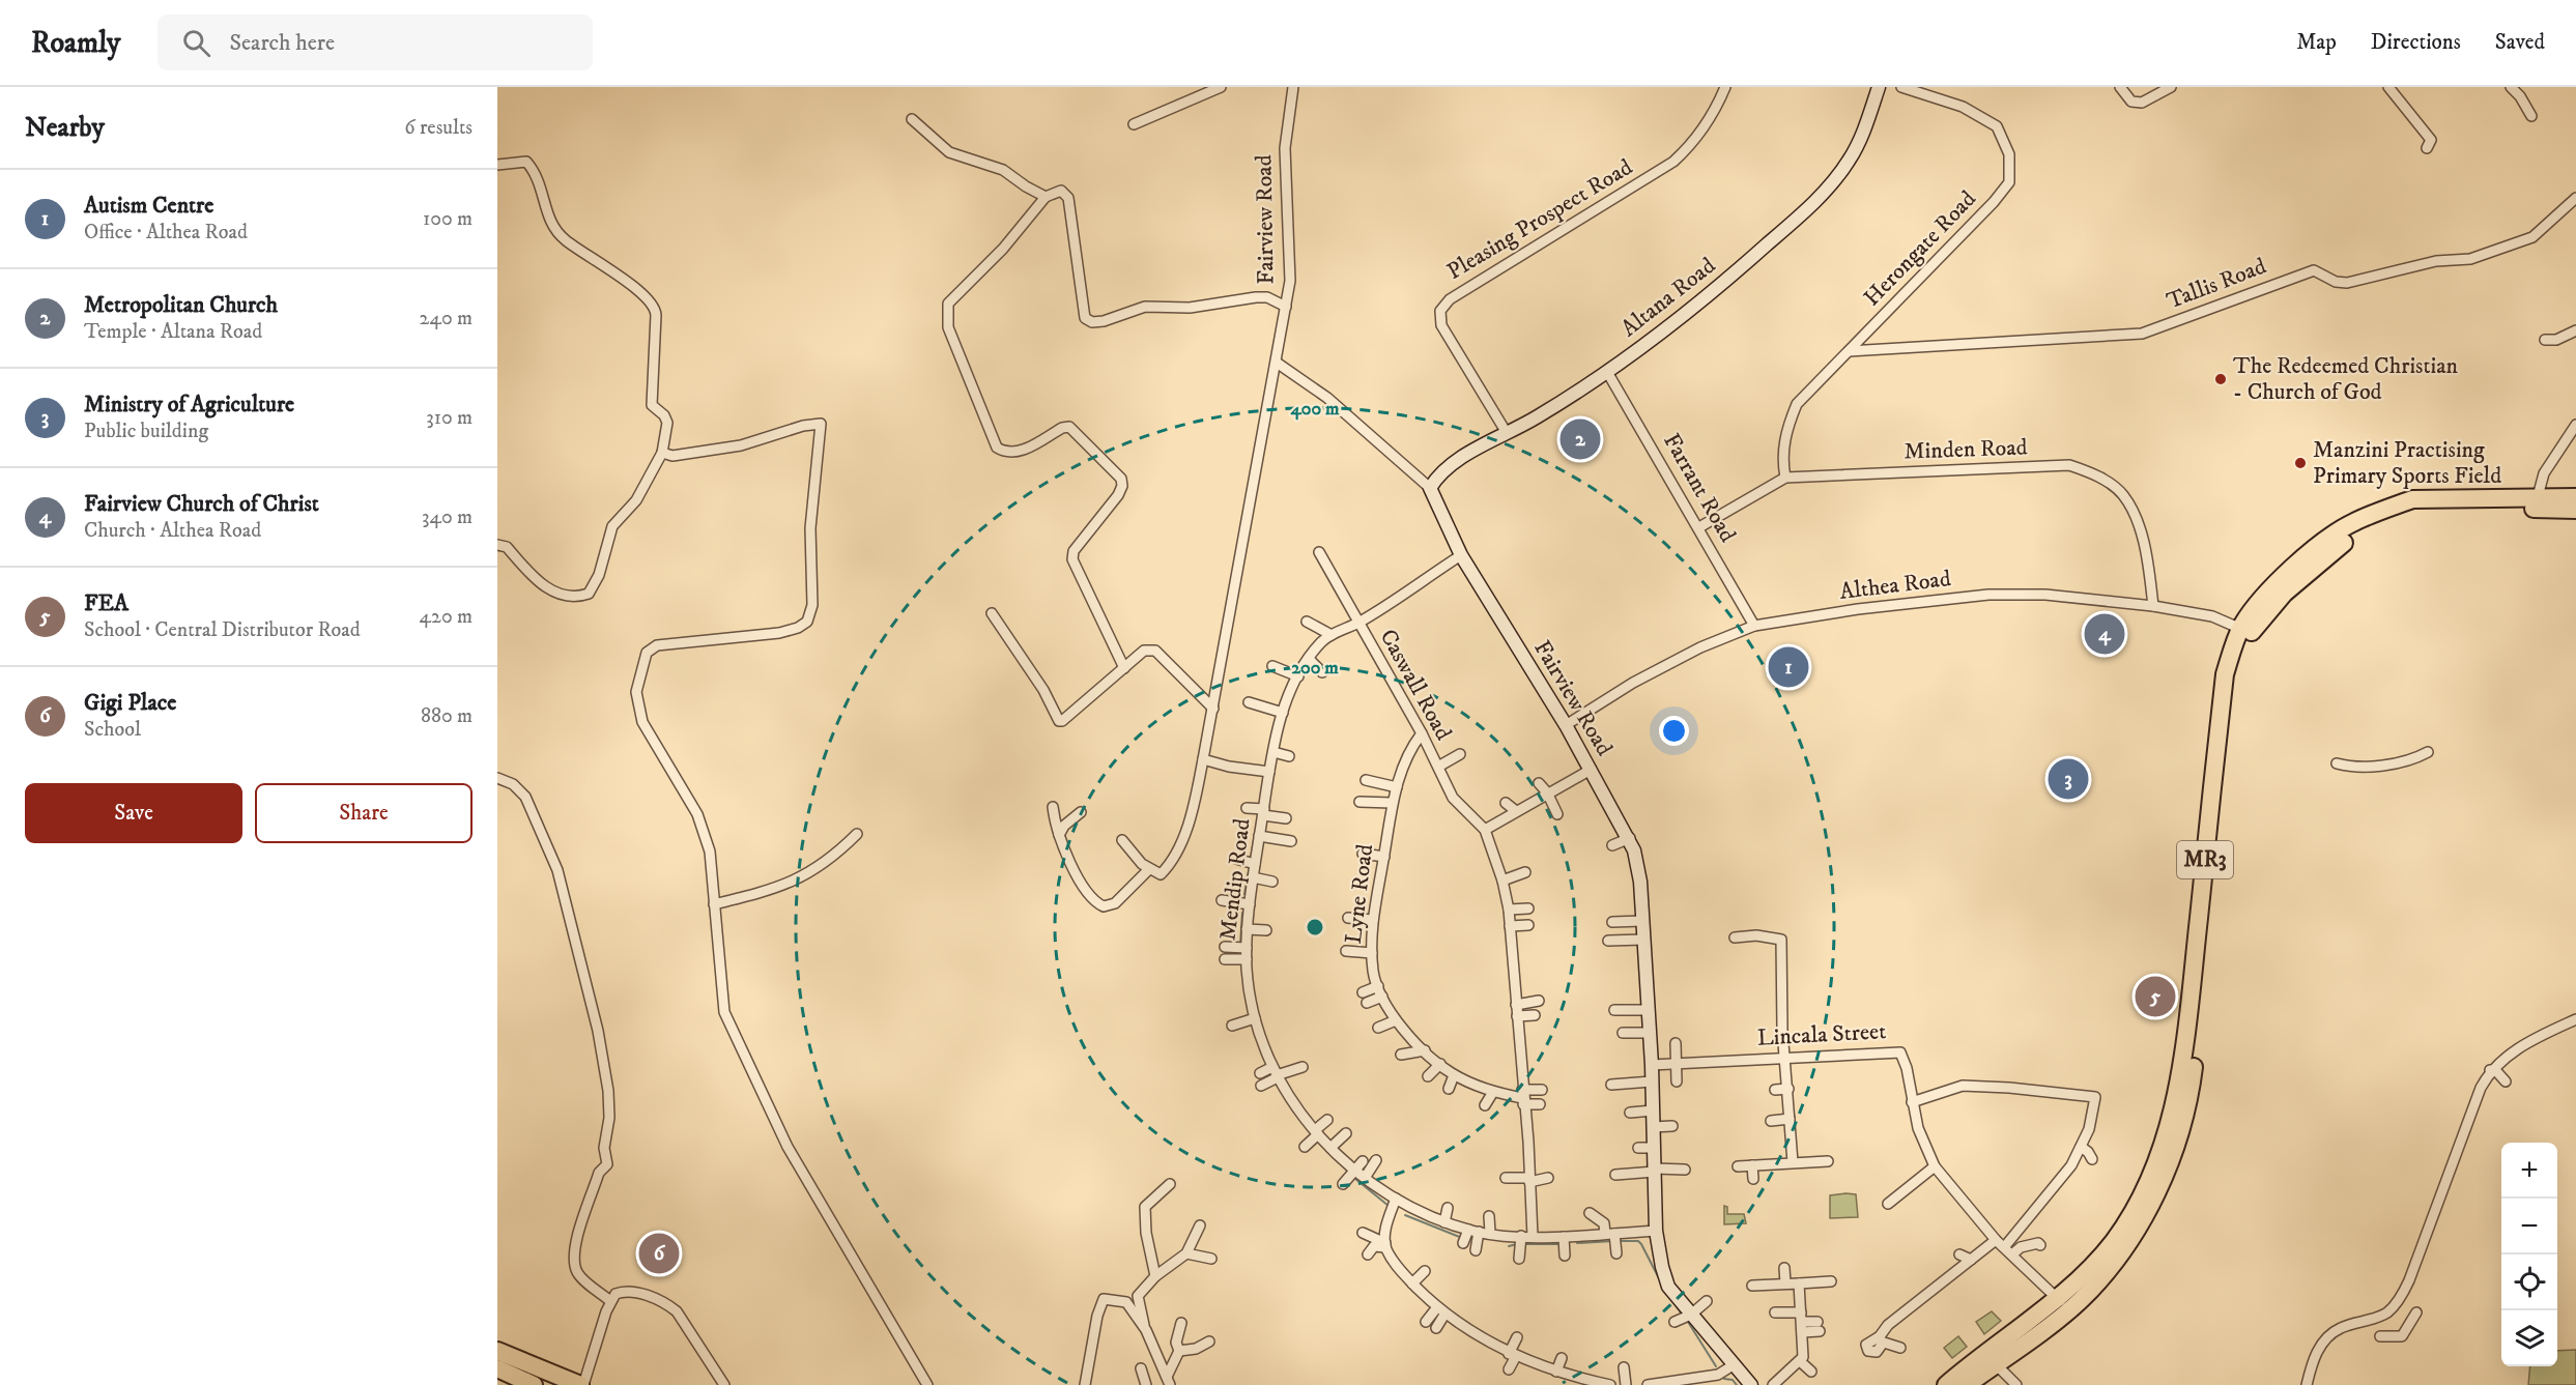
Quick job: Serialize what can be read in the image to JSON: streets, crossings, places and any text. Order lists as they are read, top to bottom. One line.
{"streets":{"highway":["MR3"],"main road":["Fairview Road","Altana Road"],"street":["Pleasing Prospect Road","Herongate Road","Tallis Road","Minden Road","Farrant Road","Althea Road","Caswall Road","Mendip Road","Lyne Road","Lincala Street"]},"crossings":[["Fairview Road","Altana Road"],["Fairview Road","Althea Road"],["Fairview Road","Mendip Road"],["Fairview Road","Lincala Street"],["Pleasing Prospect Road","Altana Road"],["Herongate Road","Tallis Road"],["Herongate Road","Minden Road"],["Altana Road","Farrant Road"],["Minden Road","Farrant Road"],["Minden Road","Althea Road"],["Farrant Road","Althea Road"],["Althea Road","MR3"],["Caswall Road","Mendip Road"],["Caswall Road","Lyne Road"],["MR3","Lincala Street"]],"places":["The Redeemed Christian - Church of God","Manzini Practising Primary Sports Field"],"page":{"header":"Roamly","search":"Search here","nav":["Map","Directions","Saved"],"heading":["Nearby","6 results"],"list":[{"mark":"1","name":"Autism Centre","note":"Office · Althea Road","value":"100 m"},{"mark":"2","name":"Metropolitan Church","note":"Temple · Altana Road","value":"240 m"},{"mark":"3","name":"Ministry of Agriculture","note":"Public building","value":"310 m"},{"mark":"4","name":"Fairview Church of Christ","note":"Church · Althea Road","value":"340 m"},{"mark":"5","name":"FEA","note":"School · Central Distributor Road","value":"420 m"},{"mark":"6","name":"Gigi Place","note":"School","value":"880 m"}],"pins":["2","4","1","3","5","6"],"buttons":["Save","Share"],"map_buttons":["+","−"]},"rings":["400 m","200 m"]}
